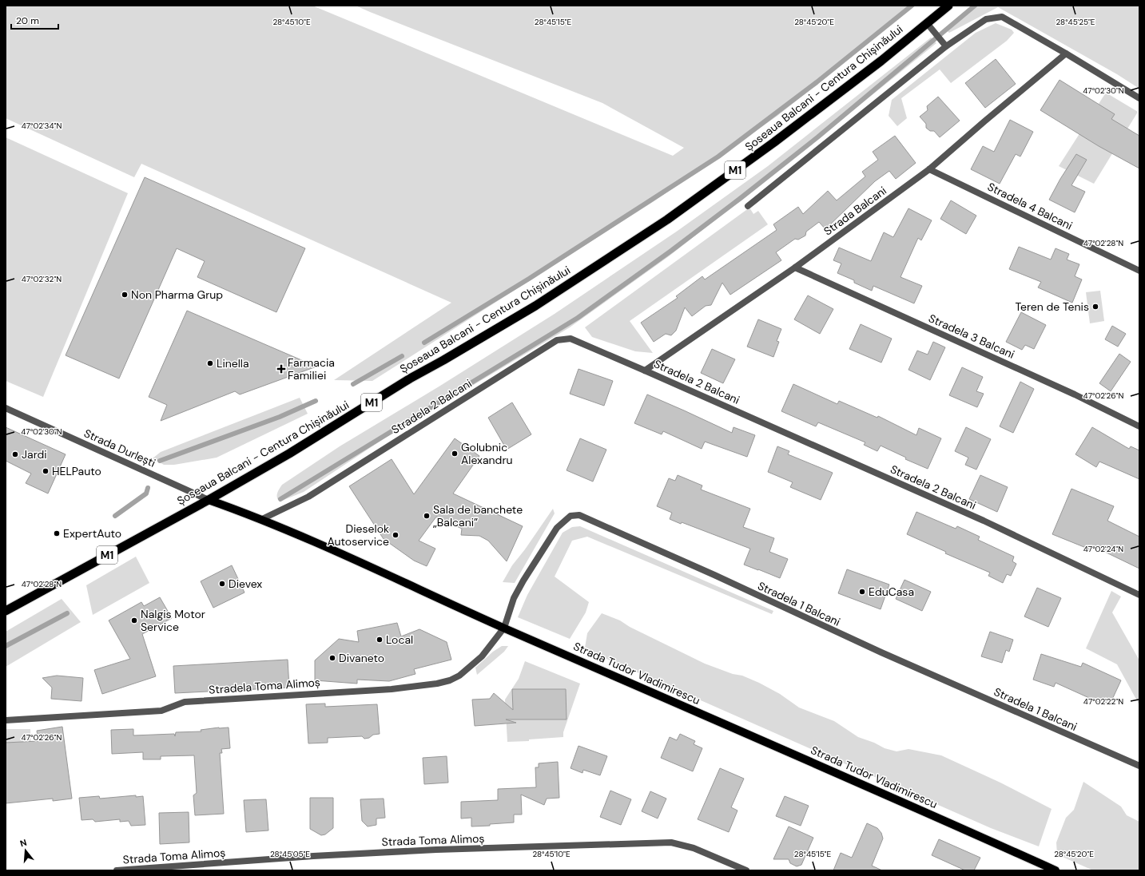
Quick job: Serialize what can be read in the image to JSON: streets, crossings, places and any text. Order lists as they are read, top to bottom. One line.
{"streets":{"highway":["Șoseaua Balcani - Centura Chișinăului","M1"],"main road":["Strada Tudor Vladimirescu"],"street":["Stradela 4 Balcani","Strada Balcani","Stradela 3 Balcani","Stradela 2 Balcani","Strada Durlești","Stradela 1 Balcani","Stradela Toma Alimoș","Strada Toma Alimoș"]},"crossings":[["Șoseaua Balcani - Centura Chișinăului","Strada Durlești"],["Șoseaua Balcani - Centura Chișinăului","Strada Tudor Vladimirescu"],["Stradela 4 Balcani","Strada Balcani"],["Strada Balcani","Stradela 3 Balcani"],["Strada Balcani","Stradela 2 Balcani"],["Stradela 2 Balcani","Strada Tudor Vladimirescu"],["Strada Durlești","Strada Tudor Vladimirescu"],["Stradela 1 Balcani","Strada Tudor Vladimirescu"],["Stradela 1 Balcani","Stradela Toma Alimoș"],["Strada Tudor Vladimirescu","Stradela Toma Alimoș"]],"places":{"other":["Non Pharma Grup","Teren de Tenis","Linella","Golubnic Alexandru","Jardi","HELPauto","Sala de banchete „Balcani”","ExpertAuto","Dieselok Autoservice","Dievex","EduCasa","Nalgis Motor Service","Local","Divaneto"],"health":["Farmacia Familiei"]},"scale_bar":"20 m","north":"top","coordinates":["28°45'10\"E","28°45'15\"E","28°45'20\"E","28°45'25\"E","47°02'30\"N","47°02'34\"N","47°02'28\"N","47°02'32\"N","47°02'26\"N","47°02'24\"N","47°02'22\"N","28°45'05\"E"]}
